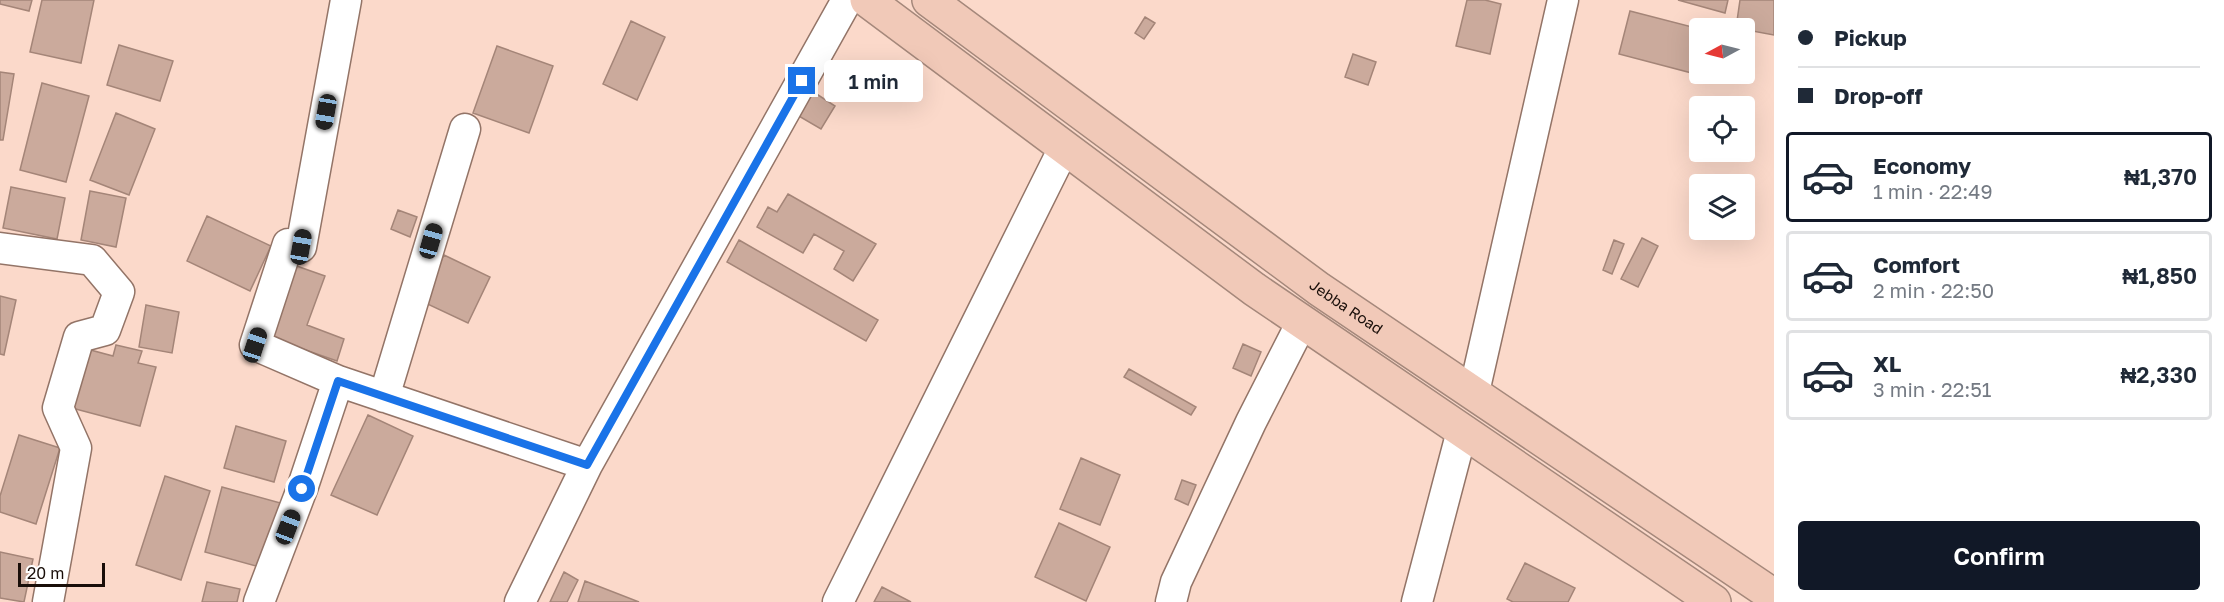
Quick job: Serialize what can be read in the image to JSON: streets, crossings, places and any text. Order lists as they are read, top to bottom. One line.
{"streets":{"highway":["Jebba Road"]},"scale_bar":"20 m","north":"left","page":{"banner":["Pickup","Drop-off"],"bubble":"1 min","list":[{"name":"Economy","note":"1 min · 22:49","value":"₦1,370"},{"name":"Comfort","note":"2 min · 22:50","value":"₦1,850"},{"name":"XL","note":"3 min · 22:51","value":"₦2,330"}],"buttons":"Confirm","scale":"20 m"}}
